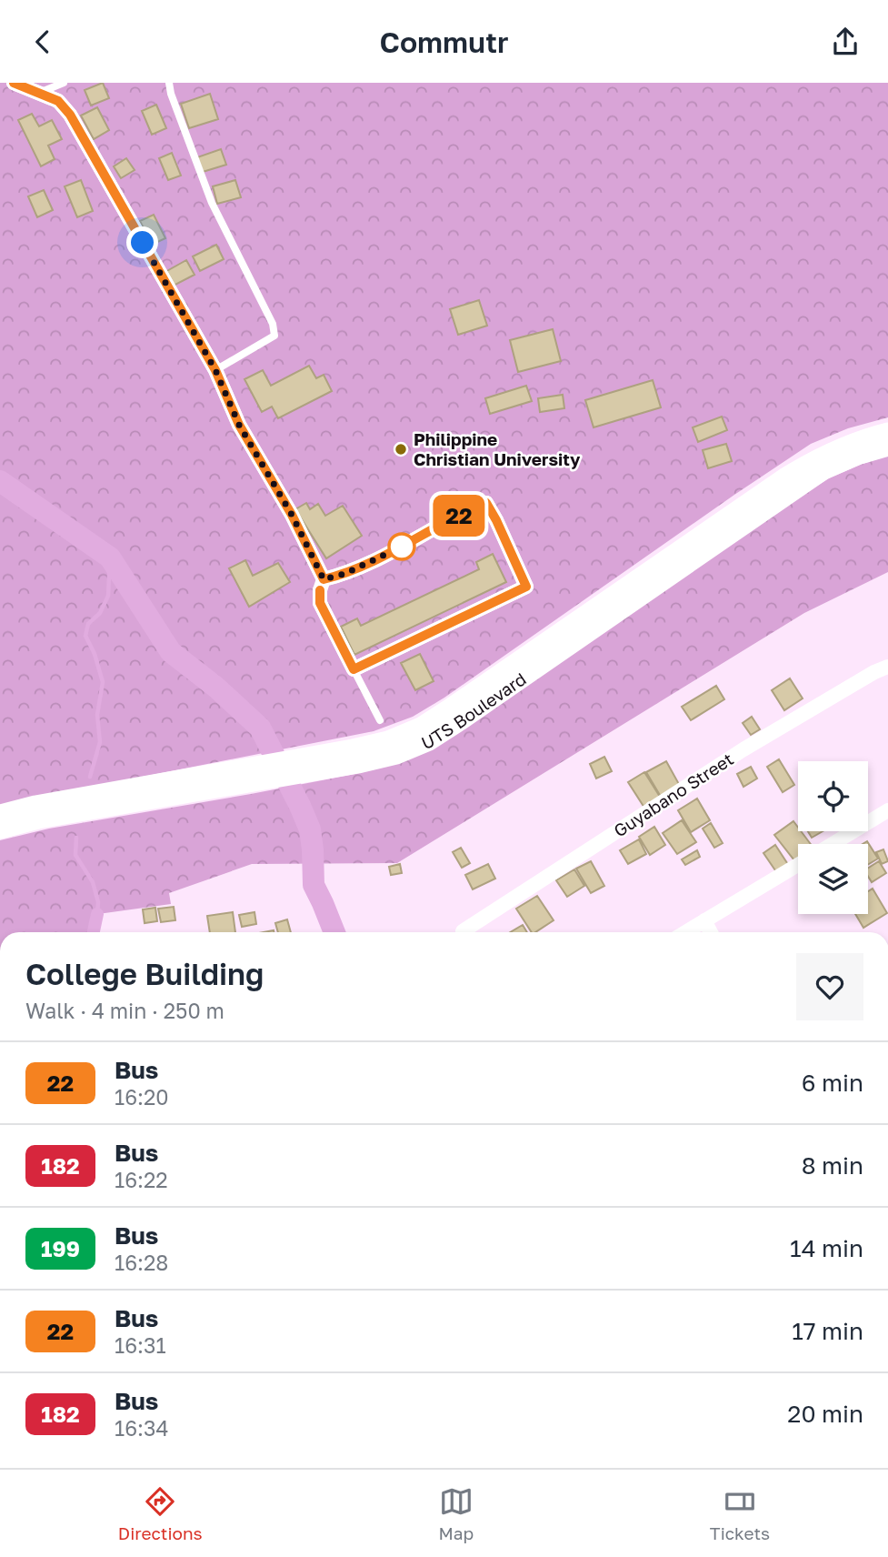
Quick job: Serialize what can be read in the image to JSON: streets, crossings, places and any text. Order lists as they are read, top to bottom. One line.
{"streets":{"main road":["UTS Boulevard"],"street":["Guyabano Street"]},"places":["Philippine Christian University"],"lines":["bus line 22"],"page":{"header":"Commutr","on_map":"22","heading":["College Building","Walk · 4 min · 250 m"],"list":[{"mark":"22","name":"Bus","note":"16:20","value":"6 min"},{"mark":"182","name":"Bus","note":"16:22","value":"8 min"},{"mark":"199","name":"Bus","note":"16:28","value":"14 min"},{"mark":"22","name":"Bus","note":"16:31","value":"17 min"},{"mark":"182","name":"Bus","note":"16:34","value":"20 min"}],"tabs":["Directions","Map","Tickets"]}}
